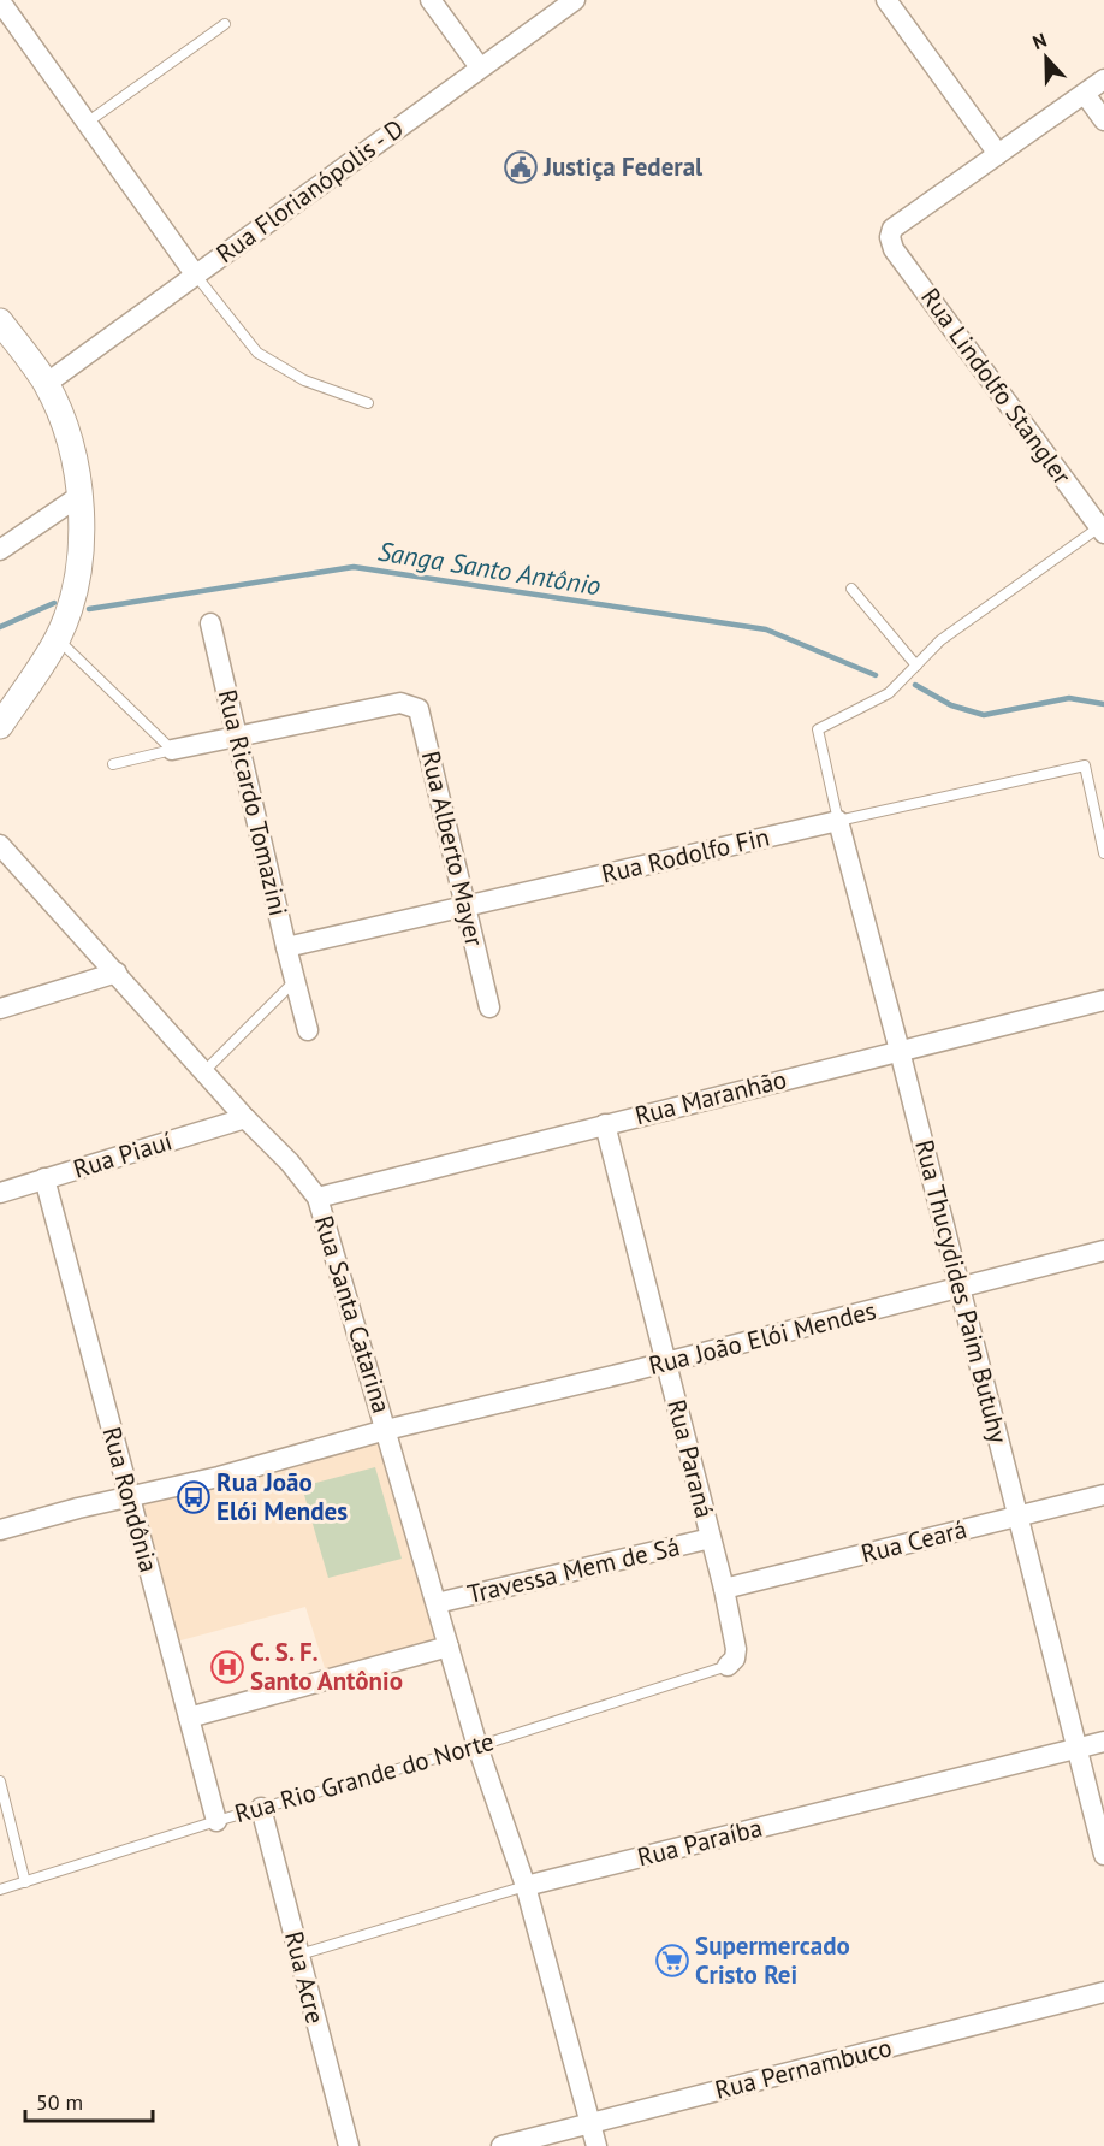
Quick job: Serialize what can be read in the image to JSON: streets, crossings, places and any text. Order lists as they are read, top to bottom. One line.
{"streets":{"street":["Rua Florianópolis - D","Rua Lindolfo Stangler","Rua Ricardo Tomazini","Rua Alberto Mayer","Rua Rodolfo Fin","Rua Maranhão","Rua Piauí","Rua Thucydides Paim Butuhy","Rua Santa Catarina","Rua João Elói Mendes","Rua Paraná","Rua Rondônia","Rua Ceará","Travessa Mem de Sá","Rua Paraíba","Rua Acre","Rua Pernambuco"],"lane":["Rua Rio Grande do Norte"]},"crossings":[["Rua Ricardo Tomazini","Rua Alberto Mayer"],["Rua Ricardo Tomazini","Rua Rodolfo Fin"],["Rua Alberto Mayer","Rua Rodolfo Fin"],["Rua Rodolfo Fin","Rua Thucydides Paim Butuhy"],["Rua Maranhão","Rua Thucydides Paim Butuhy"],["Rua Maranhão","Rua Santa Catarina"],["Rua Maranhão","Rua Paraná"],["Rua Piauí","Rua Santa Catarina"],["Rua Piauí","Rua Rondônia"],["Rua Thucydides Paim Butuhy","Rua João Elói Mendes"],["Rua Thucydides Paim Butuhy","Rua Ceará"],["Rua Thucydides Paim Butuhy","Rua Paraíba"],["Rua Santa Catarina","Rua João Elói Mendes"],["Rua Santa Catarina","Travessa Mem de Sá"],["Rua Santa Catarina","Rua Rio Grande do Norte"],["Rua Santa Catarina","Rua Paraíba"],["Rua Santa Catarina","Rua Pernambuco"],["Rua João Elói Mendes","Rua Paraná"],["Rua João Elói Mendes","Rua Rondônia"],["Rua Paraná","Rua Ceará"],["Rua Paraná","Travessa Mem de Sá"],["Rua Paraná","Rua Rio Grande do Norte"],["Rua Rondônia","Rua Rio Grande do Norte"],["Rua Rio Grande do Norte","Rua Acre"],["Rua Paraíba","Rua Acre"]],"water":["Sanga Santo Antônio"],"places":{"public building":["Justiça Federal"],"bus stop":["Rua João Elói Mendes"],"hospital":["C. S. F. Santo Antônio"],"supermarket":["Supermercado Cristo Rei"]},"scale_bar":"50 m","north":"top"}
